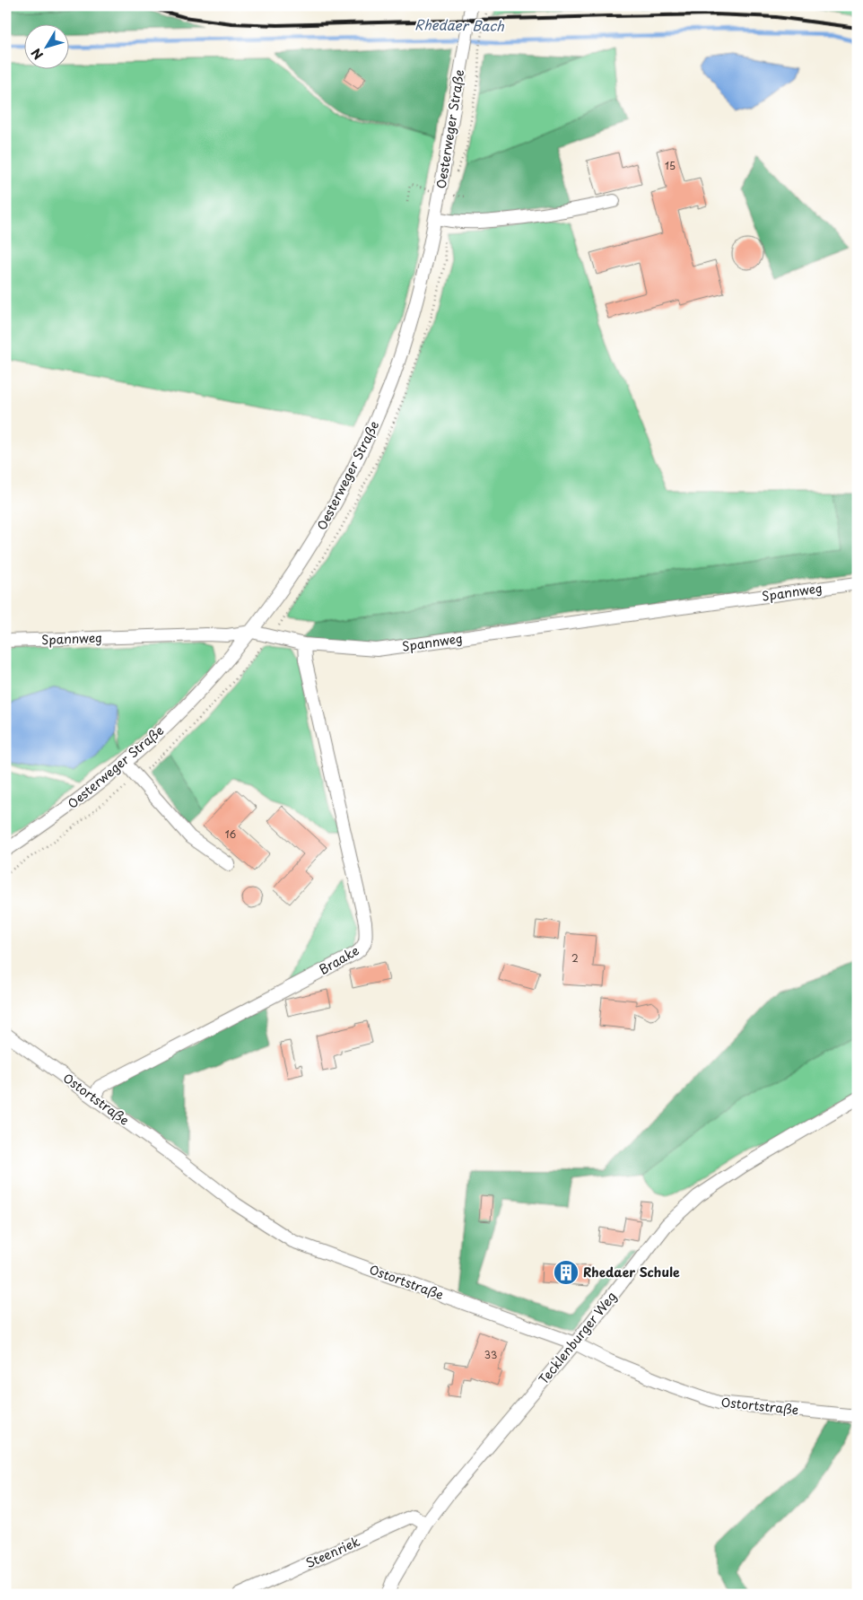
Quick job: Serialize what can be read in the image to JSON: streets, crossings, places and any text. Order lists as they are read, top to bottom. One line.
{"streets":{"street":["Oesterweger Straße","Spannweg","Braake","Ostortstraße","Tecklenburger Weg","Steenriek"]},"crossings":[["Oesterweger Straße","Spannweg"],["Spannweg","Braake"],["Braake","Ostortstraße"],["Ostortstraße","Tecklenburger Weg"],["Tecklenburger Weg","Steenriek"]],"water":["Rhedaer Bach"],"places":{"building":["Rhedaer Schule"]},"house_numbers":["15","16","2","33"],"north":"bottom left"}
